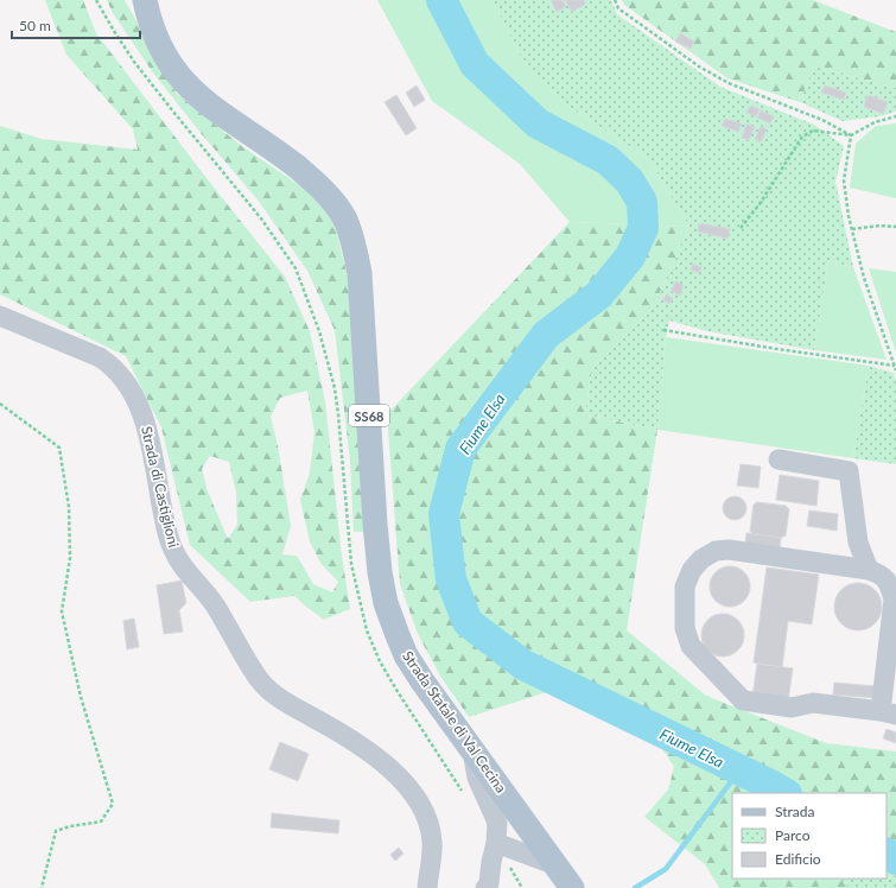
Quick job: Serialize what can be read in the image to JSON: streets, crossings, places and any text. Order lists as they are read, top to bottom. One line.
{"streets":{"main road":["SS68","Strada Statale di Val Cecina"],"street":["Strada di Castiglioni"]},"water":["Fiume Elsa"],"legend":["Strada","Parco","Edificio"],"scale_bar":"50 m"}
